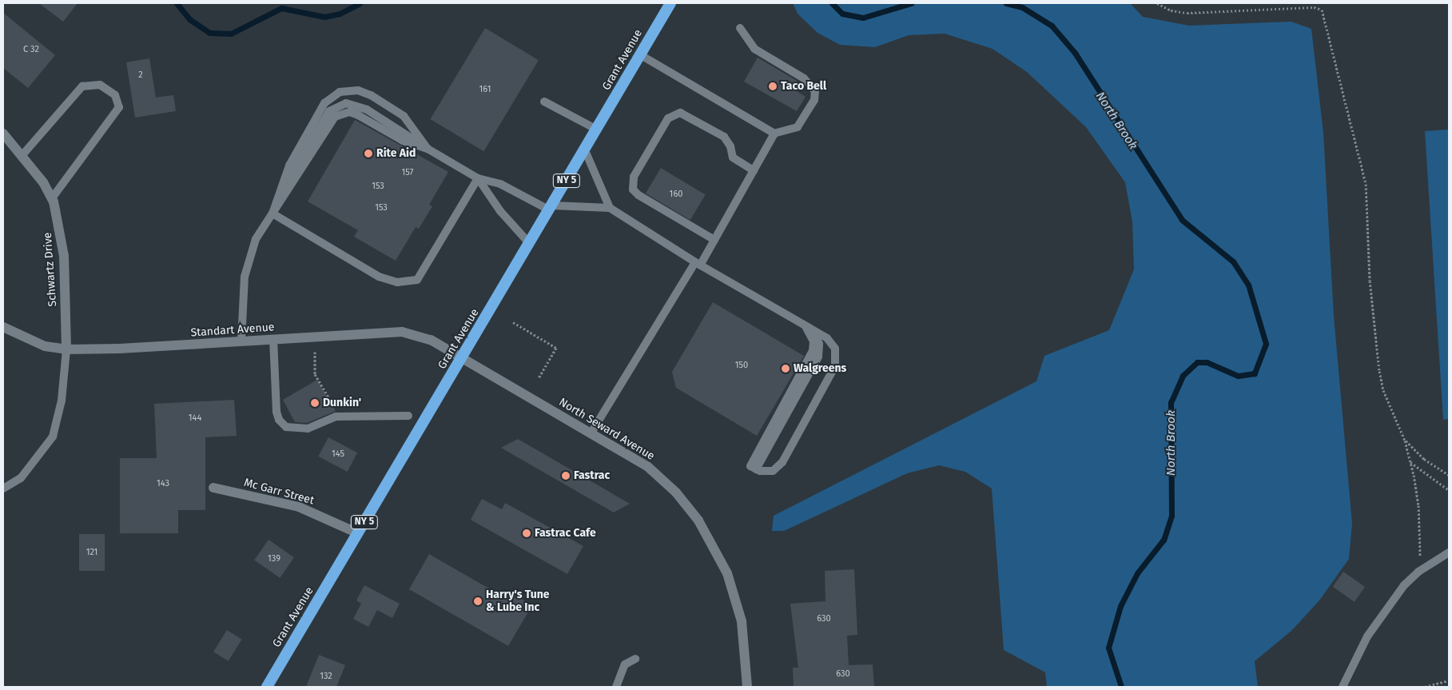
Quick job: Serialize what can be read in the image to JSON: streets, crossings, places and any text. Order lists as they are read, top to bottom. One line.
{"streets":{"highway":["Grant Avenue","NY 5"],"street":["Schwartz Drive","Standart Avenue","North Seward Avenue","Mc Garr Street"]},"crossings":[["Grant Avenue","Standart Avenue"],["Grant Avenue","North Seward Avenue"],["Grant Avenue","Mc Garr Street"],["Schwartz Drive","Standart Avenue"],["Standart Avenue","North Seward Avenue"]],"water":["North Brook"],"places":["Taco Bell","Rite Aid","Walgreens","Dunkin'","Fastrac","Fastrac Cafe","Harry's Tune & Lube Inc"],"house_numbers":["C 32","2","161","157","153","160","153","150","144","145","143","121","139","630","630","132"]}
